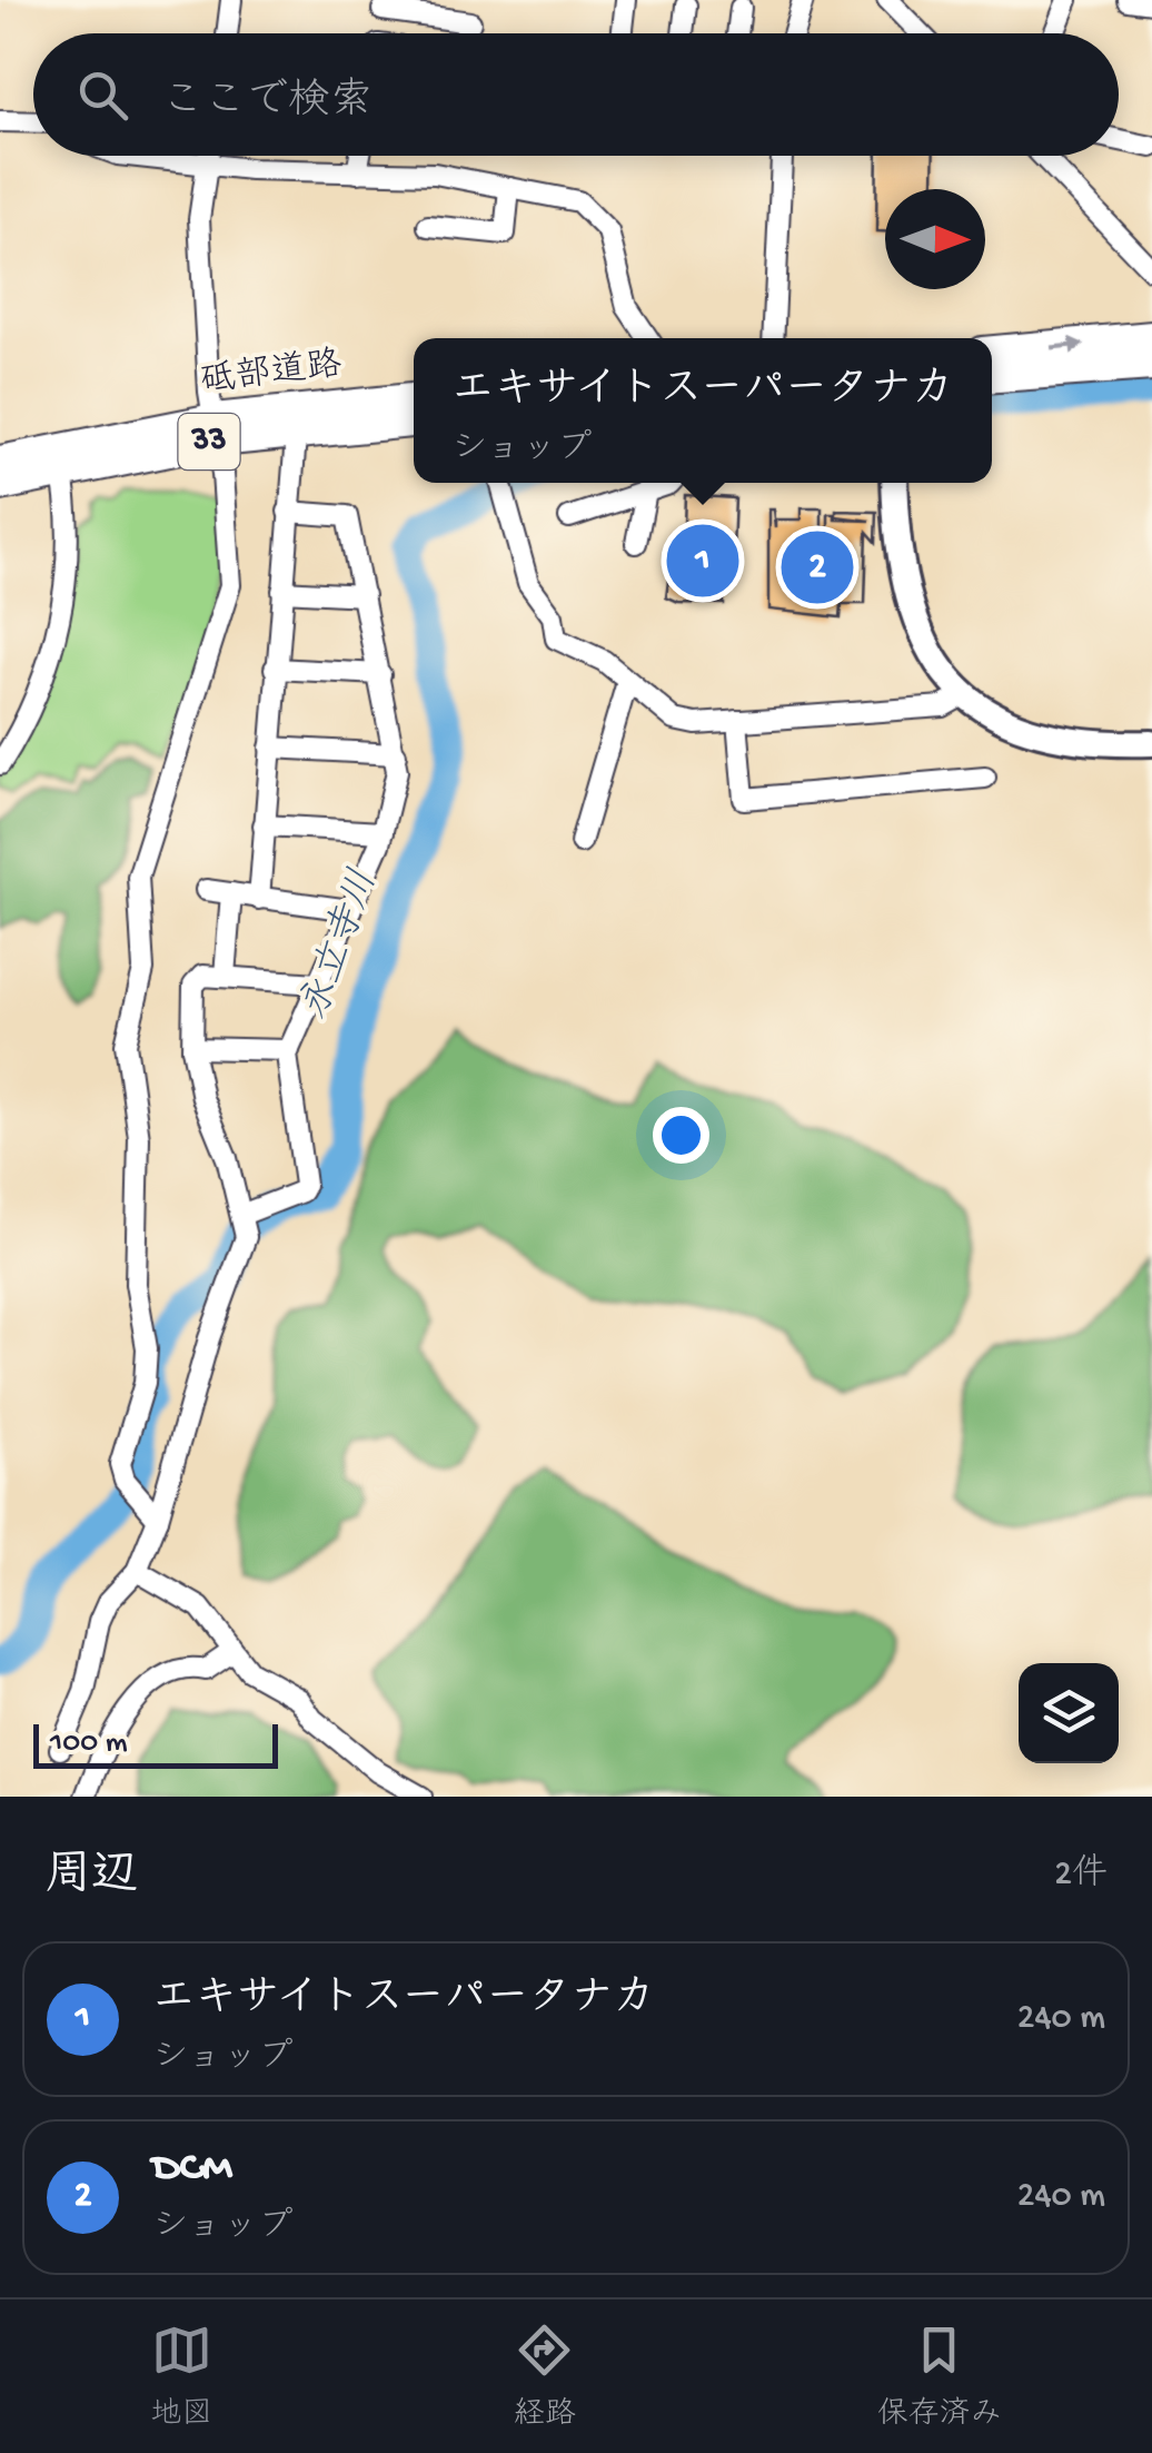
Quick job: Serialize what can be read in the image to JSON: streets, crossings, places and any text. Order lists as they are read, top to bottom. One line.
{"streets":{"highway":["砥部道路","33"]},"water":["永立寺川"],"scale_bar":"100 m","north":"right","page":{"search":"ここで検索","popup":["エキサイトスーパータナカ","ショップ"],"pins":["1","2"],"scale":"100 m","heading":["周辺","2件"],"list":[{"mark":"1","name":"エキサイトスーパータナカ","note":"ショップ","value":"240 m"},{"mark":"2","name":"DCM","note":"ショップ","value":"240 m"}],"nav":["地図","経路","保存済み"]}}
